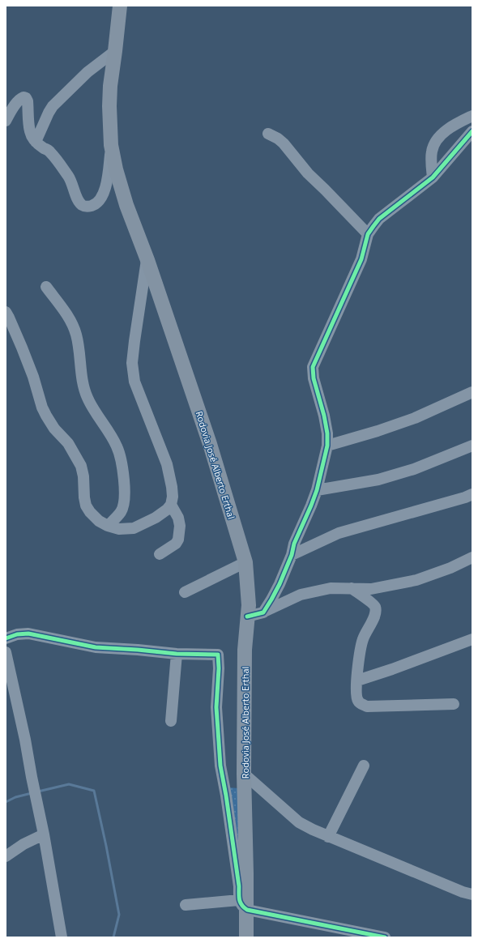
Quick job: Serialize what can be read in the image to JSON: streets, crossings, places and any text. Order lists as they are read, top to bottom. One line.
{"streets":{"main road":["Rodovia José Alberto Erthal"]}}
